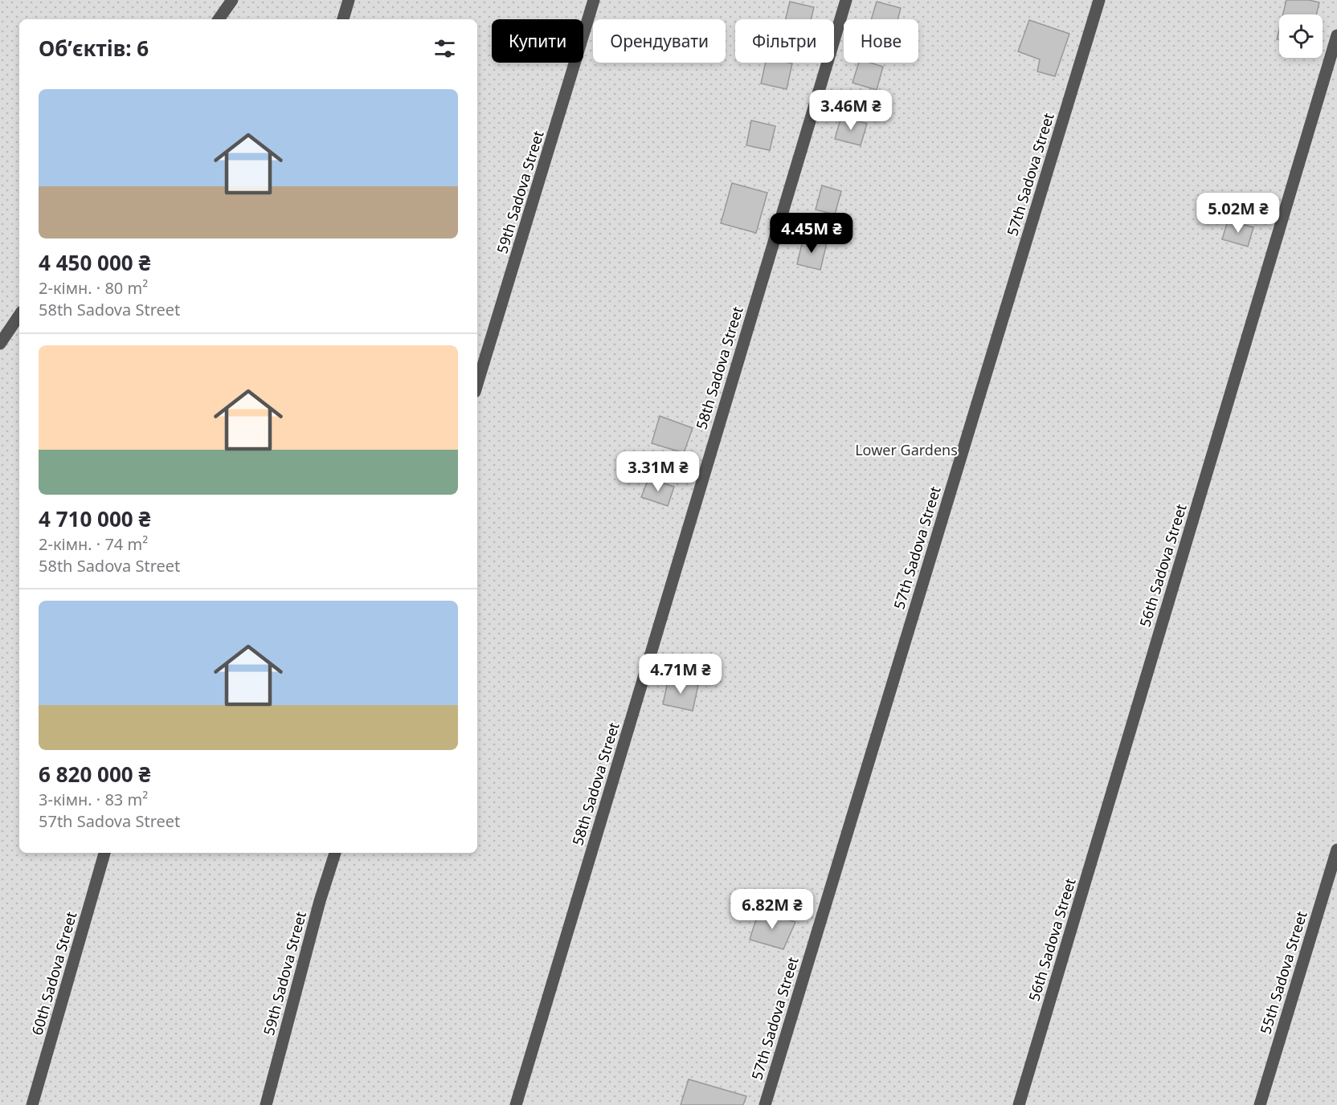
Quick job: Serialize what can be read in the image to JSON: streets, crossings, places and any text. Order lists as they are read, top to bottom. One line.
{"streets":{"street":["57th Sadova Street","59th Sadova Street","58th Sadova Street","56th Sadova Street","55th Sadova Street","60th Sadova Street"]},"parks":["Lower Gardens"],"page":{"chip":["Купити","Орендувати","Фільтри","Нове"],"heading":"Об’єктів: 6","list":[{"name":"4 450 000 ₴","note":"2-кімн. · 80 m² · 58th Sadova Street"},{"name":"4 710 000 ₴","note":"2-кімн. · 74 m² · 58th Sadova Street"},{"name":"6 820 000 ₴","note":"3-кімн. · 83 m² · 57th Sadova Street"}],"price":["3.46M ₴","5.02M ₴","4.45M ₴","3.31M ₴","4.71M ₴","6.82M ₴"]}}
